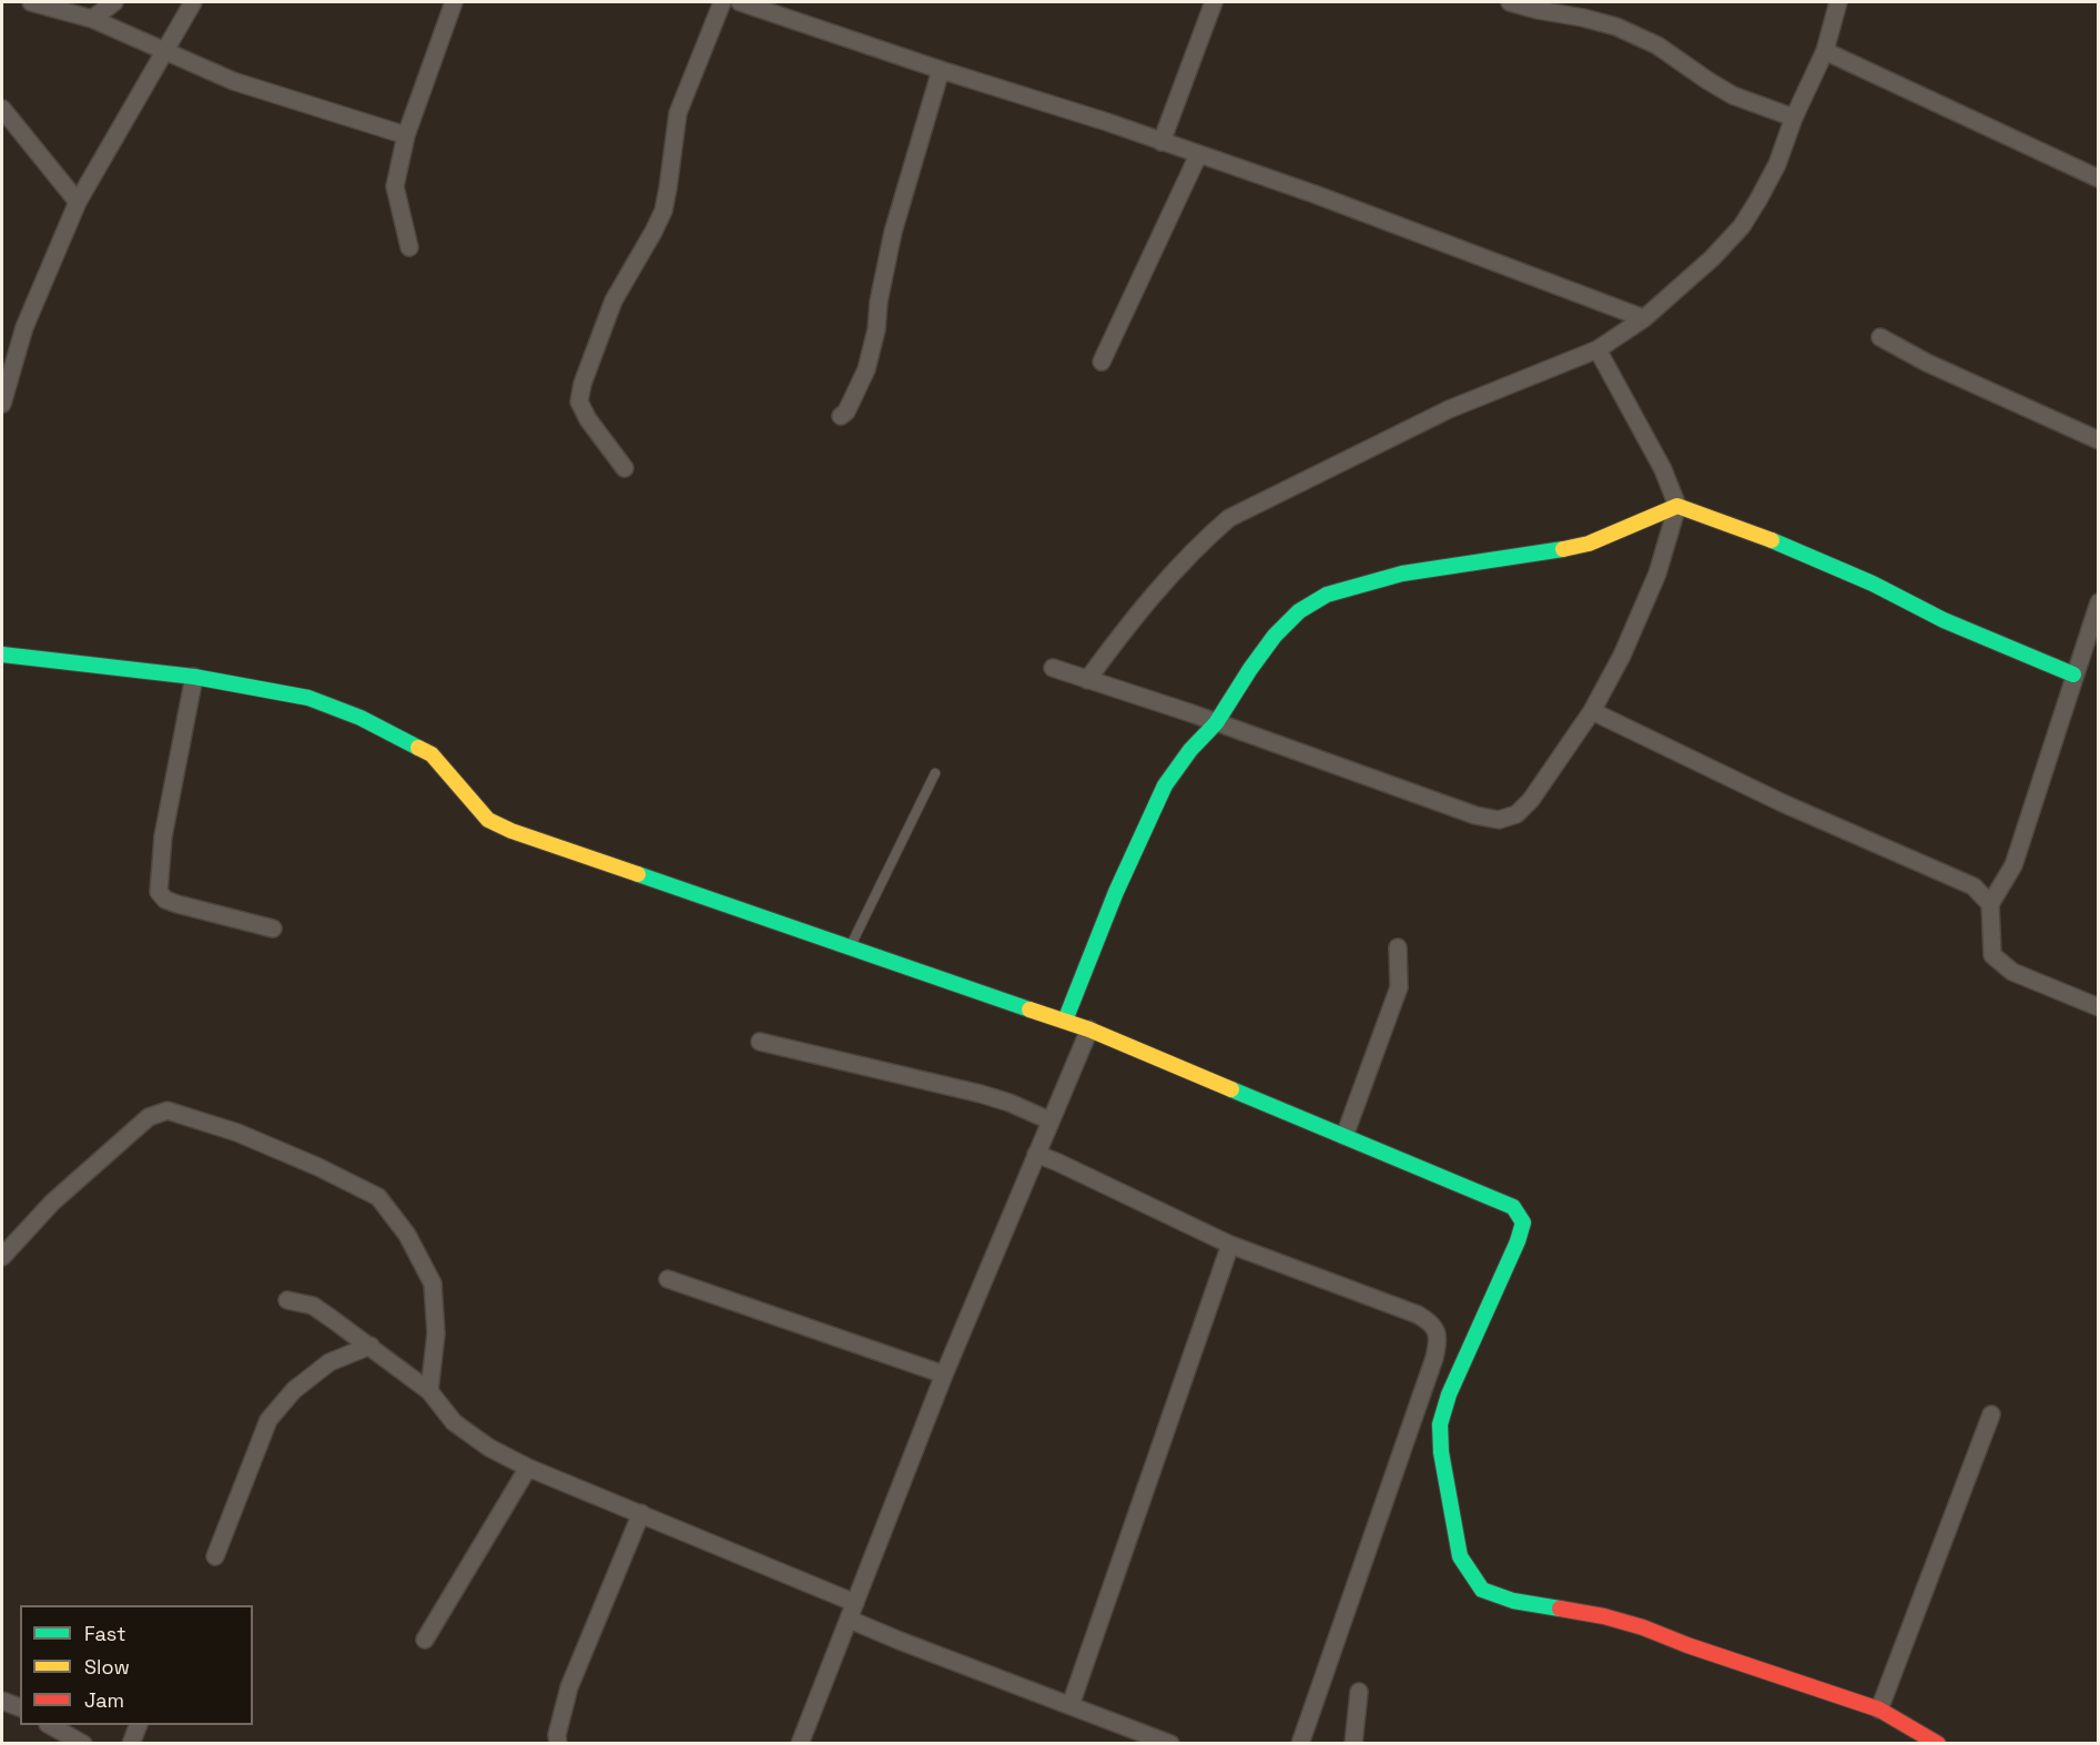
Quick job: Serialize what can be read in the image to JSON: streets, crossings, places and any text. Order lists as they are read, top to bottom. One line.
{"legend":["Fast","Slow","Jam"]}
